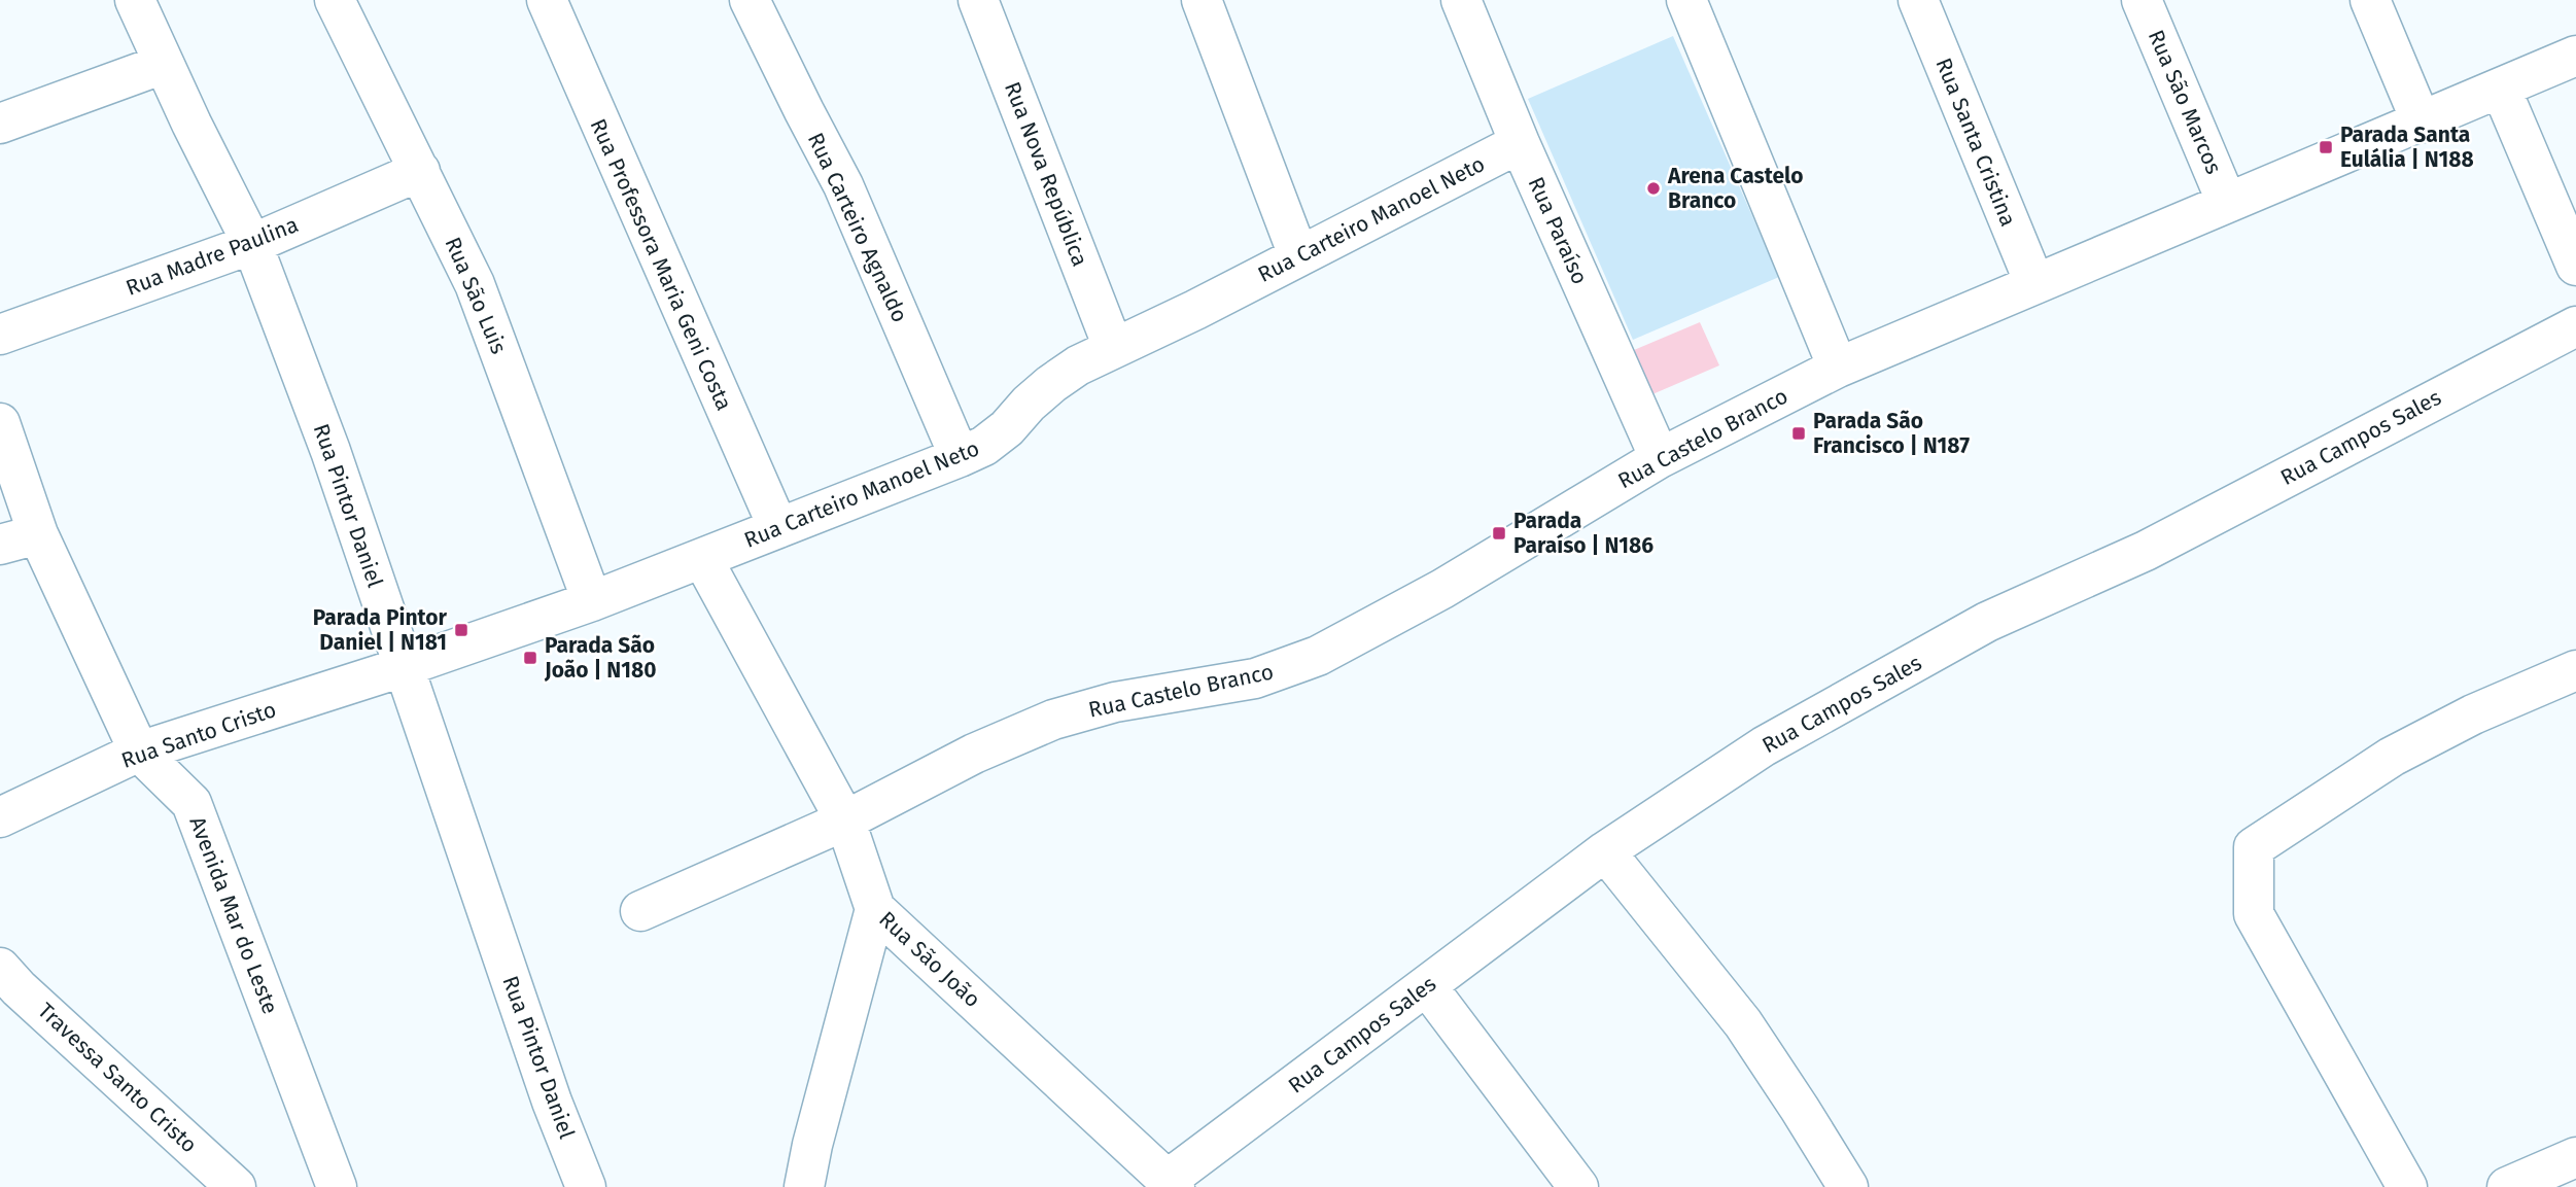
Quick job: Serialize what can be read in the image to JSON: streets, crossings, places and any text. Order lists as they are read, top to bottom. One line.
{"streets":{"street":["Rua São Marcos","Rua Santa Cristina","Rua Nova República","Rua Carteiro Manoel Neto","Rua Carteiro Agnaldo","Rua Paraíso","Rua Madre Paulina","Rua Professora Maria Geni Costa","Rua São Luis","Rua Campos Sales","Rua Castelo Branco","Rua Pintor Daniel","Rua Santo Cristo","Avenida Mar do Leste","Rua São João","Travessa Santo Cristo"]},"crossings":[["Rua São Marcos","Rua Castelo Branco"],["Rua Santa Cristina","Rua Castelo Branco"],["Rua Nova República","Rua Carteiro Manoel Neto"],["Rua Carteiro Manoel Neto","Rua Carteiro Agnaldo"],["Rua Carteiro Manoel Neto","Rua Paraíso"],["Rua Carteiro Manoel Neto","Rua Professora Maria Geni Costa"],["Rua Carteiro Manoel Neto","Rua São Luis"],["Rua Carteiro Manoel Neto","Rua Pintor Daniel"],["Rua Carteiro Manoel Neto","Rua Santo Cristo"],["Rua Carteiro Manoel Neto","Rua São João"],["Rua Paraíso","Rua Castelo Branco"],["Rua Madre Paulina","Rua São Luis"],["Rua Madre Paulina","Rua Pintor Daniel"],["Rua Campos Sales","Rua São João"],["Rua Castelo Branco","Rua São João"],["Rua Pintor Daniel","Rua Santo Cristo"],["Rua Santo Cristo","Avenida Mar do Leste"]],"places":{"transit":["Parada Santa Eulália | N188","Parada São Francisco | N187","Parada Paraíso | N186","Parada Pintor Daniel | N181","Parada São João | N180"],"other":["Arena Castelo Branco"]}}
